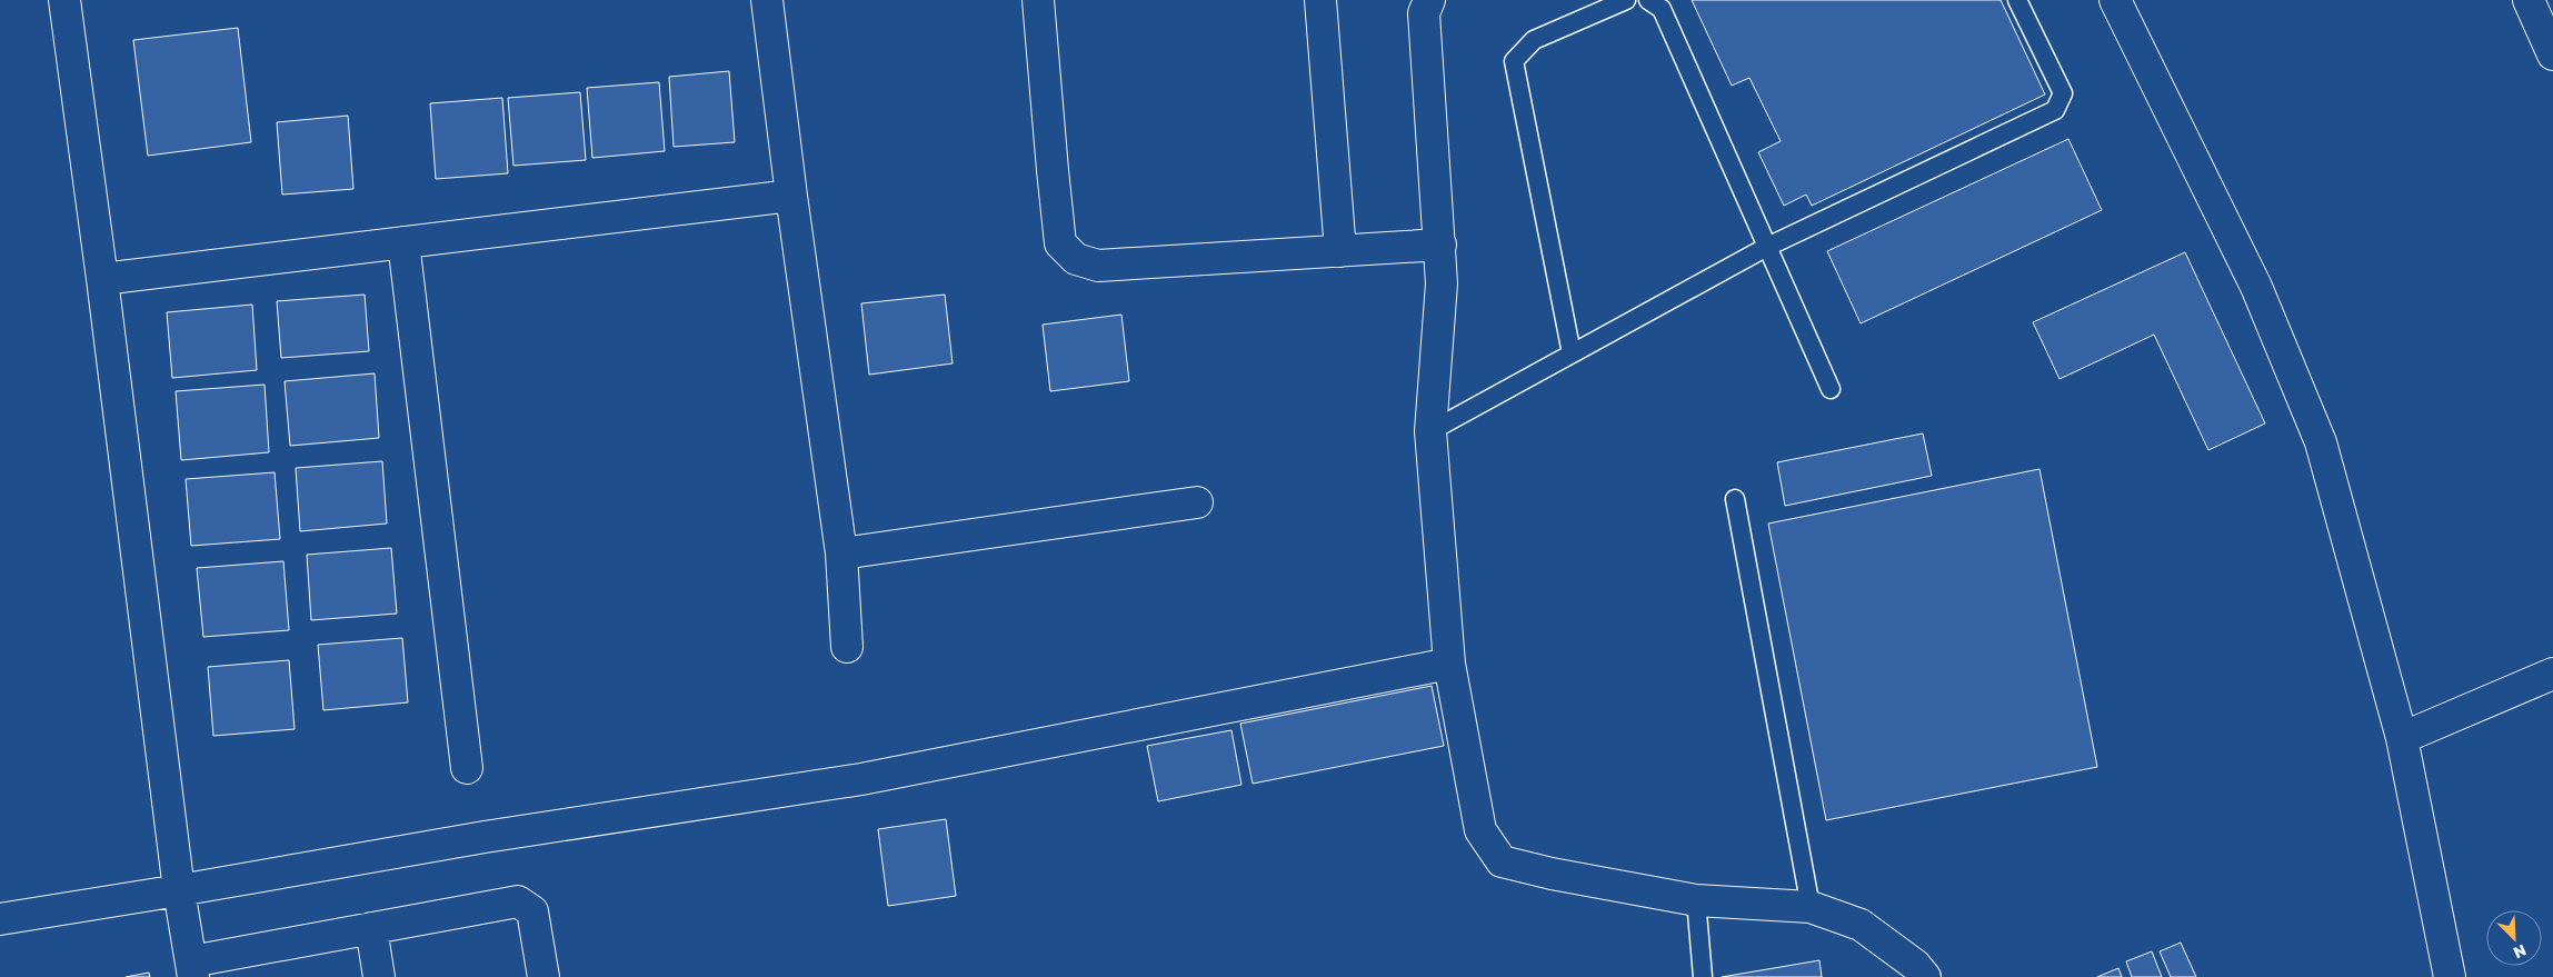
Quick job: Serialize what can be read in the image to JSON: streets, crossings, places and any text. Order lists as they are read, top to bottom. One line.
{"north":"bottom right"}
